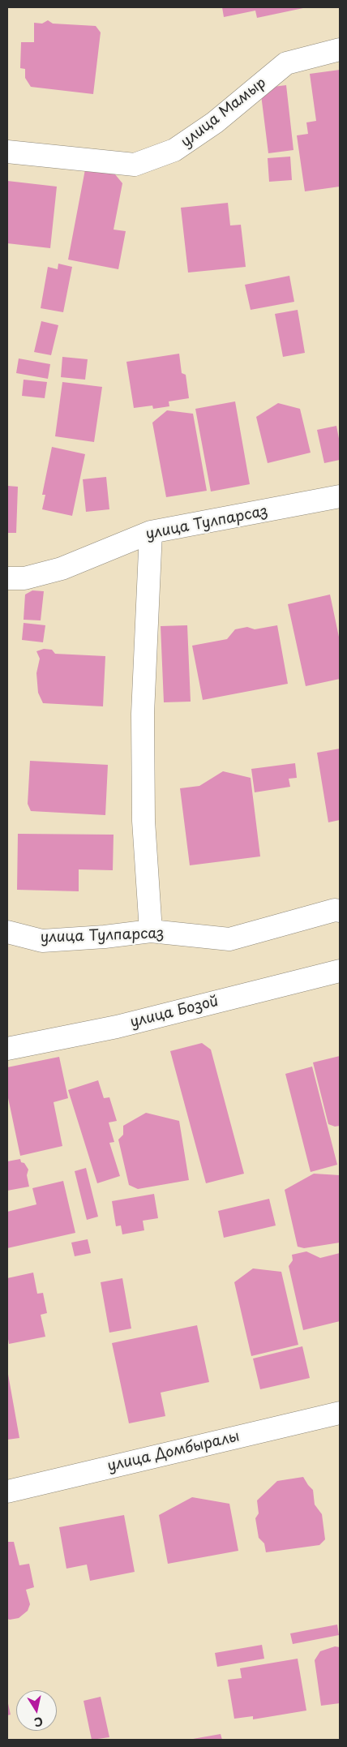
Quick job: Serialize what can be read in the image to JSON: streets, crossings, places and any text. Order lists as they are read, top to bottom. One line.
{"streets":{"street":["улица Мамыр","улица Тулпарсаз","улица Бозой","улица Домбыралы"]},"north":"bottom"}
